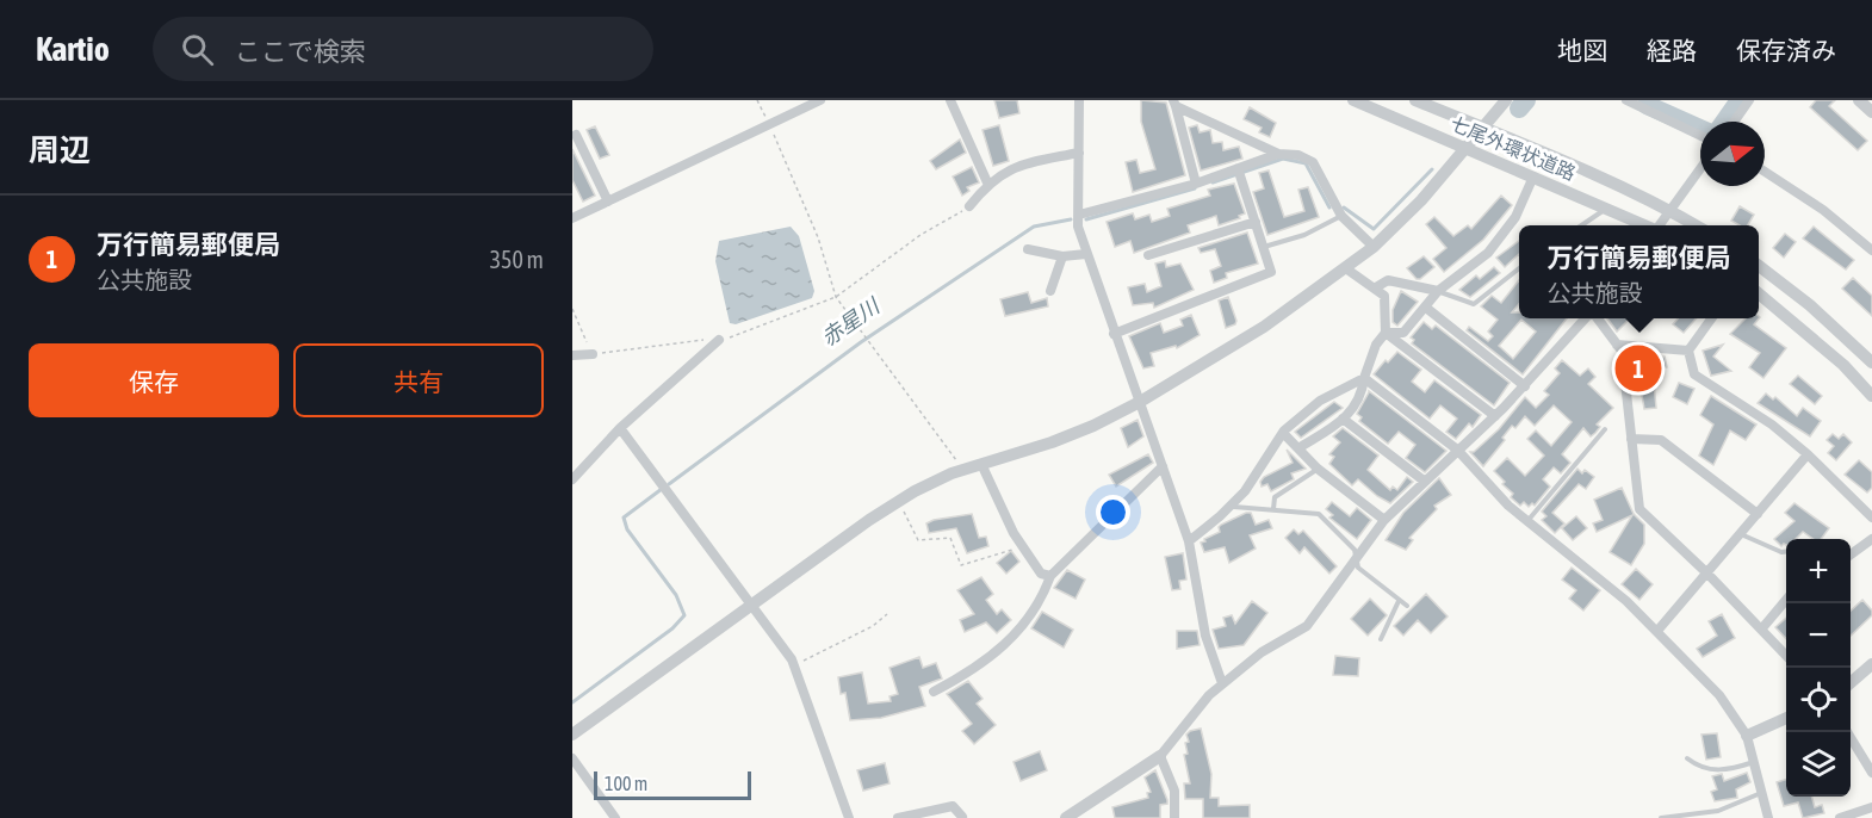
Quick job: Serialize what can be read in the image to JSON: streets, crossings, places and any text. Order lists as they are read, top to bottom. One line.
{"streets":{"street":["七尾外環状道路"]},"water":["赤星川"],"scale_bar":"100 m","north":"right","page":{"header":"Kartio","search":"ここで検索","nav":["地図","経路","保存済み"],"heading":"周辺","list":[{"mark":"1","name":"万行簡易郵便局","note":"公共施設","value":"350 m"}],"popup":["万行簡易郵便局","公共施設"],"buttons":["保存","共有"],"pins":"1","map_buttons":["+","−"],"scale":"100 m"}}
